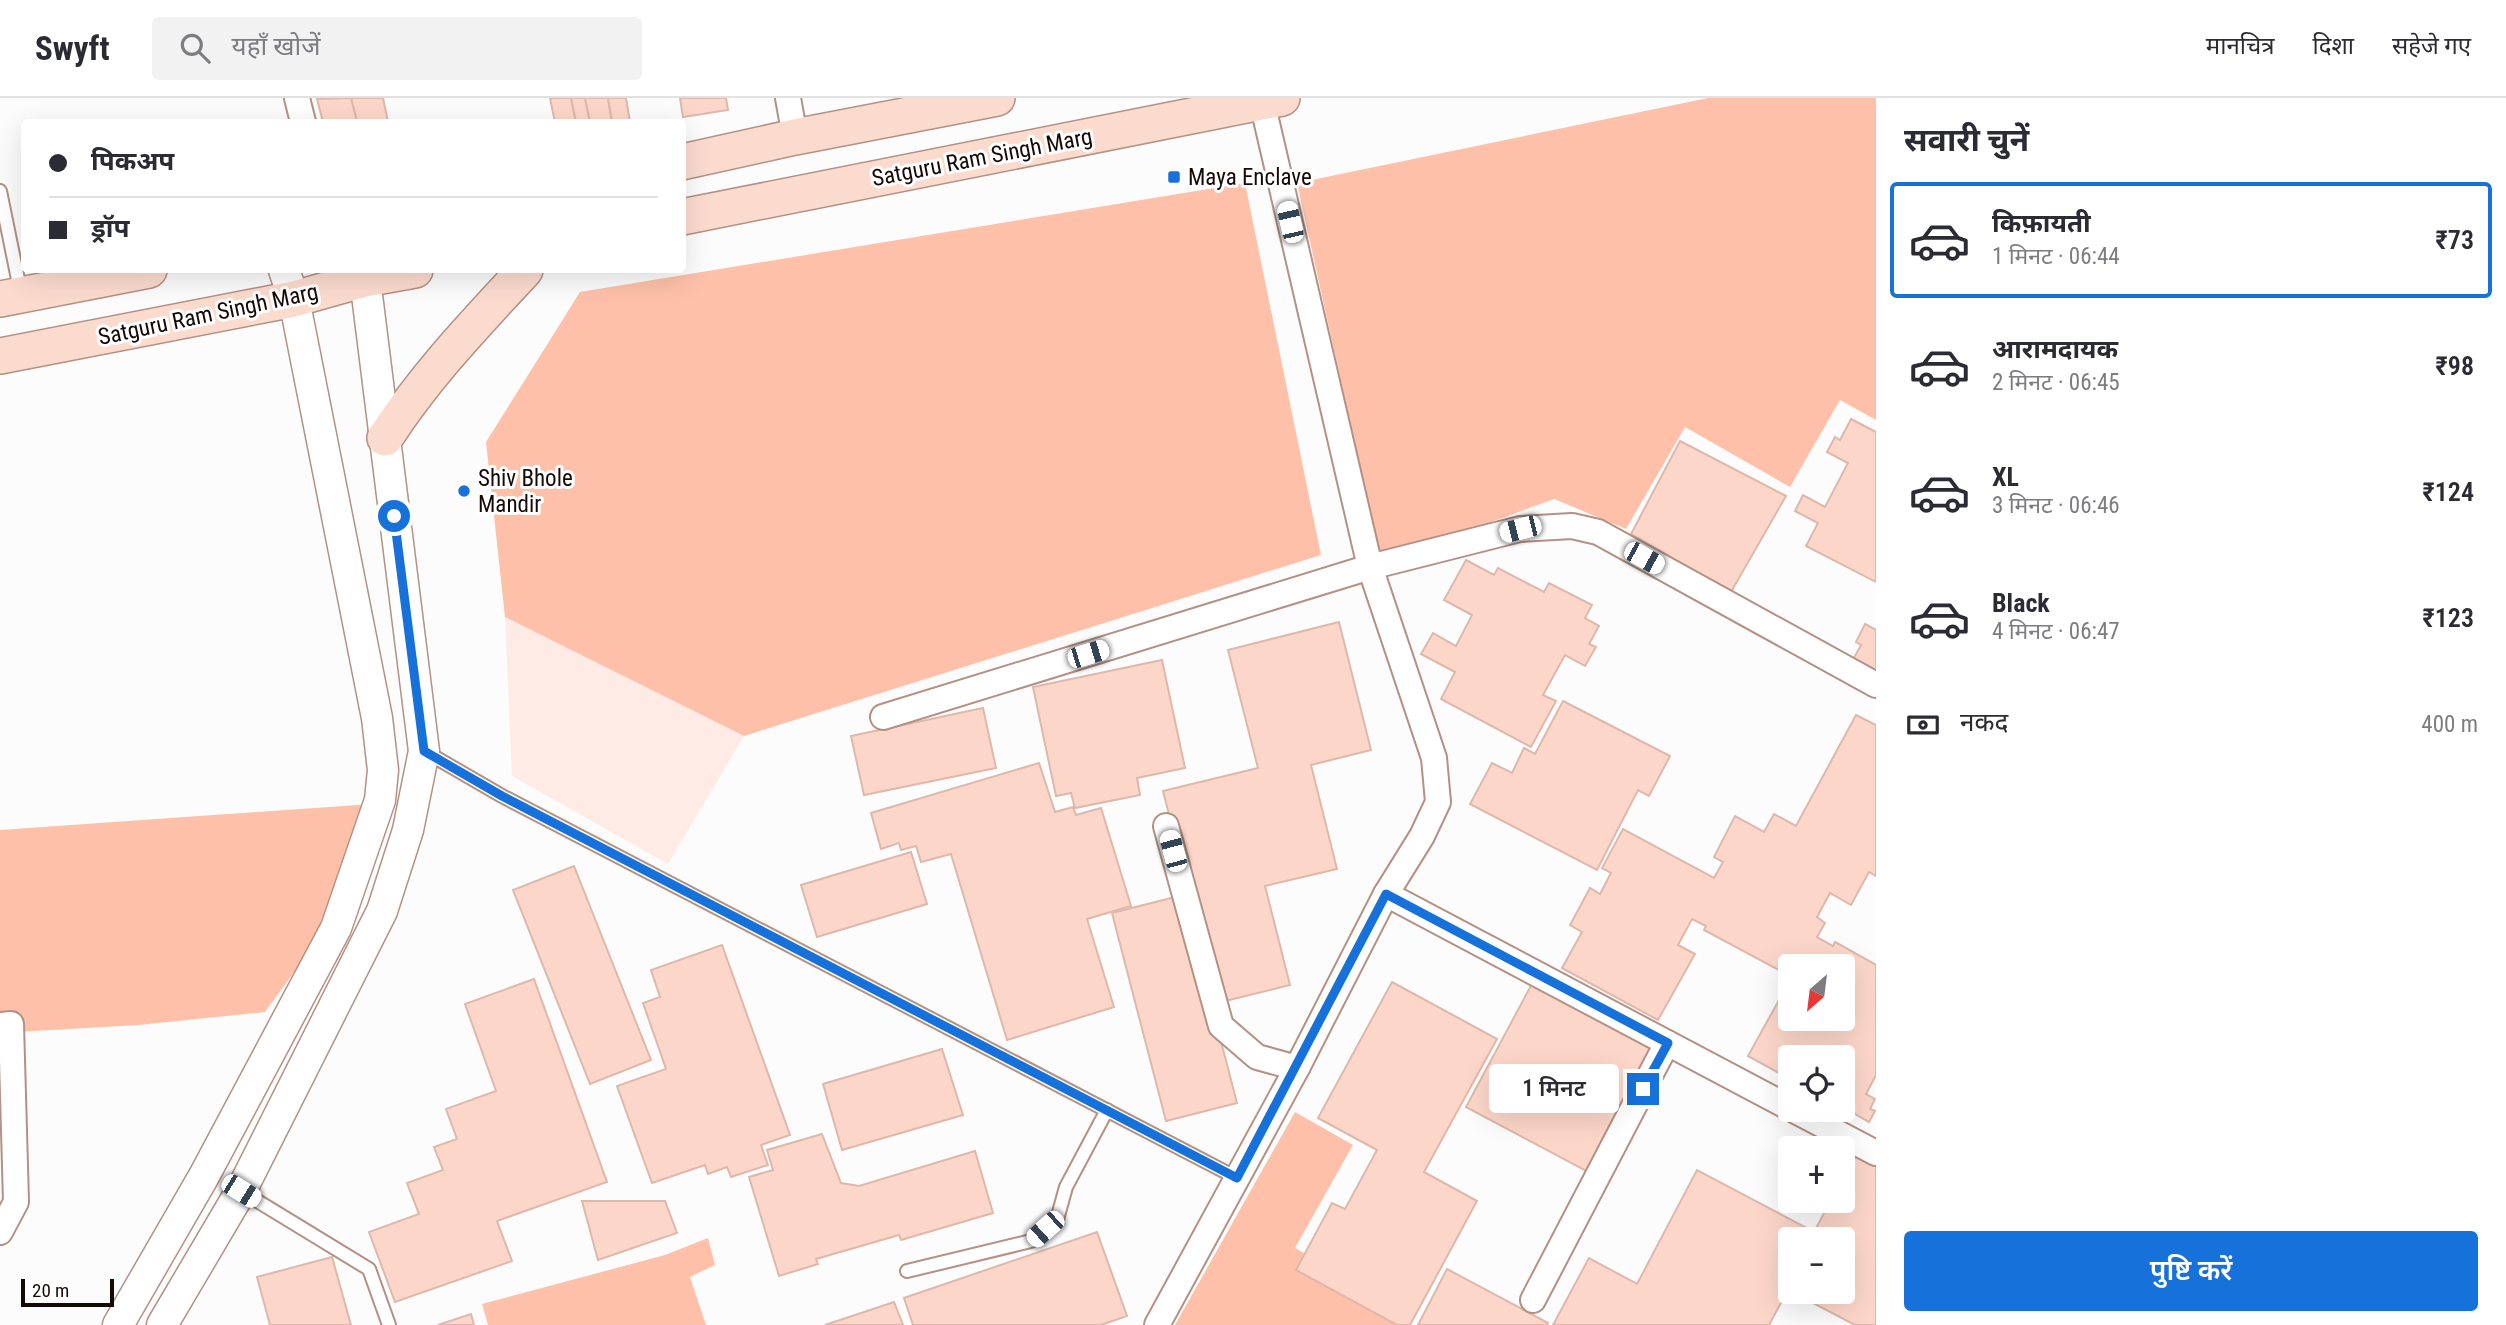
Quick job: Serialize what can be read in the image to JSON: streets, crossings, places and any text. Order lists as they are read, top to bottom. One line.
{"streets":{"main road":["Satguru Ram Singh Marg"]},"places":{"transit":["Maya Enclave"],"other":["Shiv Bhole Mandir"]},"scale_bar":"20 m","north":"bottom left","page":{"header":"Swyft","search":"यहाँ खोजें","nav":["मानचित्र","दिशा","सहेजे गए"],"heading":"सवारी चुनें","banner":["पिकअप","ड्रॉप"],"list":[{"name":"किफ़ायती","note":"1 मिनट · 06:44","value":"₹73"},{"name":"आरामदायक","note":"2 मिनट · 06:45","value":"₹98"},{"name":"XL","note":"3 मिनट · 06:46","value":"₹124"},{"name":"Black","note":"4 मिनट · 06:47","value":"₹123"}],"pay":["नकद","400 m"],"map_buttons":["+","−"],"bubble":"1 मिनट","buttons":"पुष्टि करें","scale":"20 m"}}
